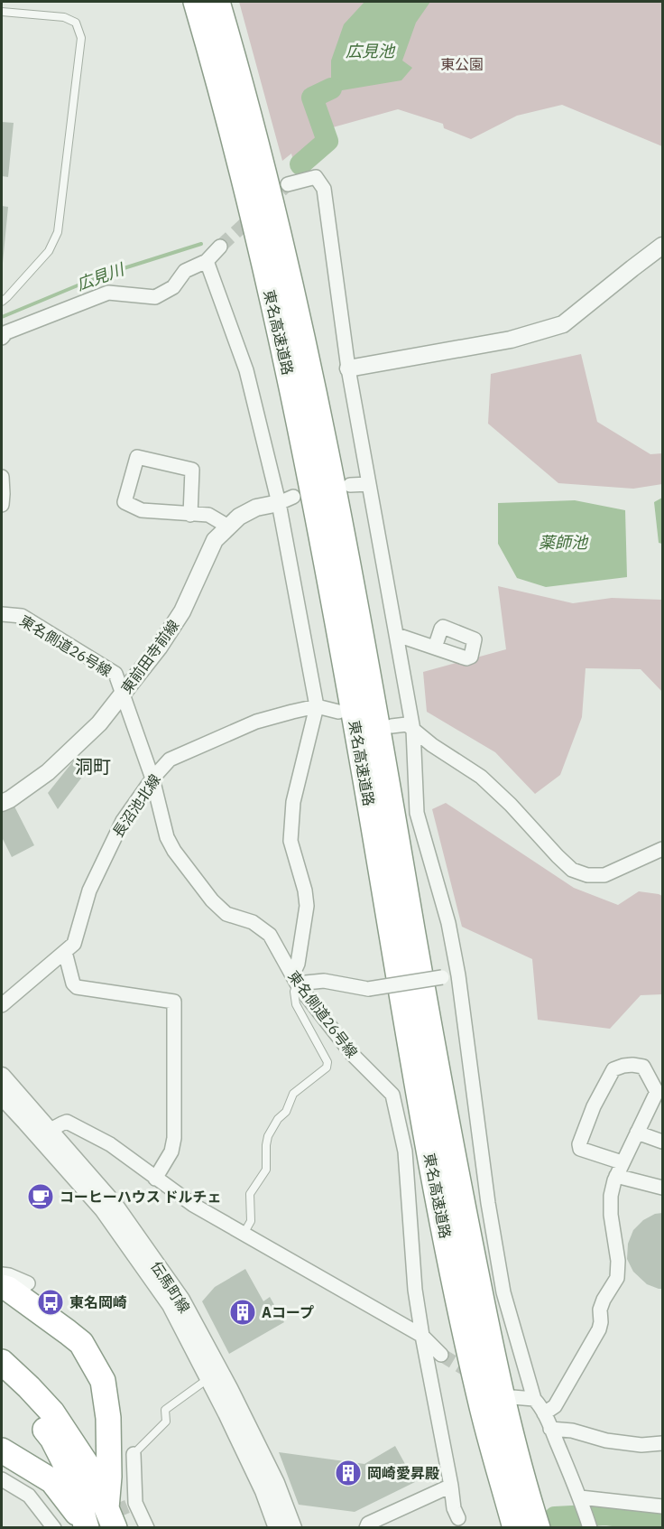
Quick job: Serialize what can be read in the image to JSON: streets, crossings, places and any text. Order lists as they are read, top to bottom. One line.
{"streets":{"highway":["東名高速道路"],"street":["東名側道26号線","東前田寺前線","長沼池北線","伝馬町線"]},"crossings":[["東名側道26号線","東前田寺前線"],["東名側道26号線","長沼池北線"]],"districts":["洞町"],"water":["広見池","広見川","薬師池"],"parks":["東公園"],"places":{"cafe":["コーヒーハウス ドルチェ"],"bus stop":["東名岡崎"],"building":["Aコープ","岡崎愛昇殿"]}}
